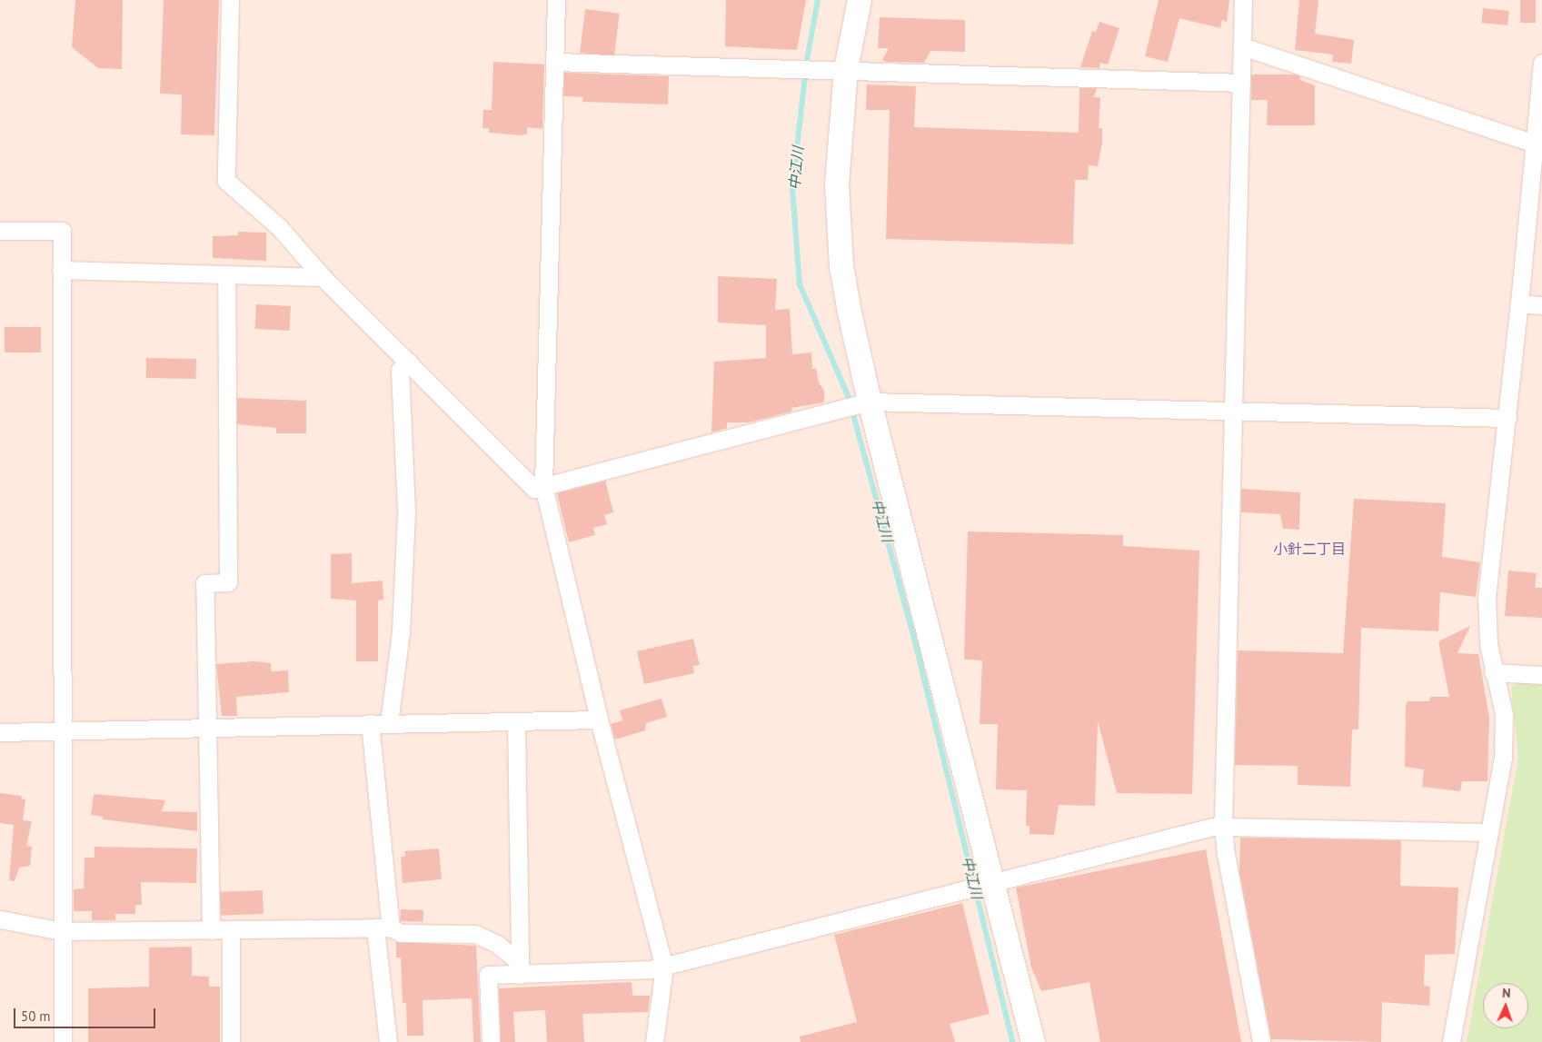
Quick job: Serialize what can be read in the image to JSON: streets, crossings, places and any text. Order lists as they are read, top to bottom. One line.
{"districts":["小針二丁目"],"water":["中江川"],"scale_bar":"50 m","north":"top"}
